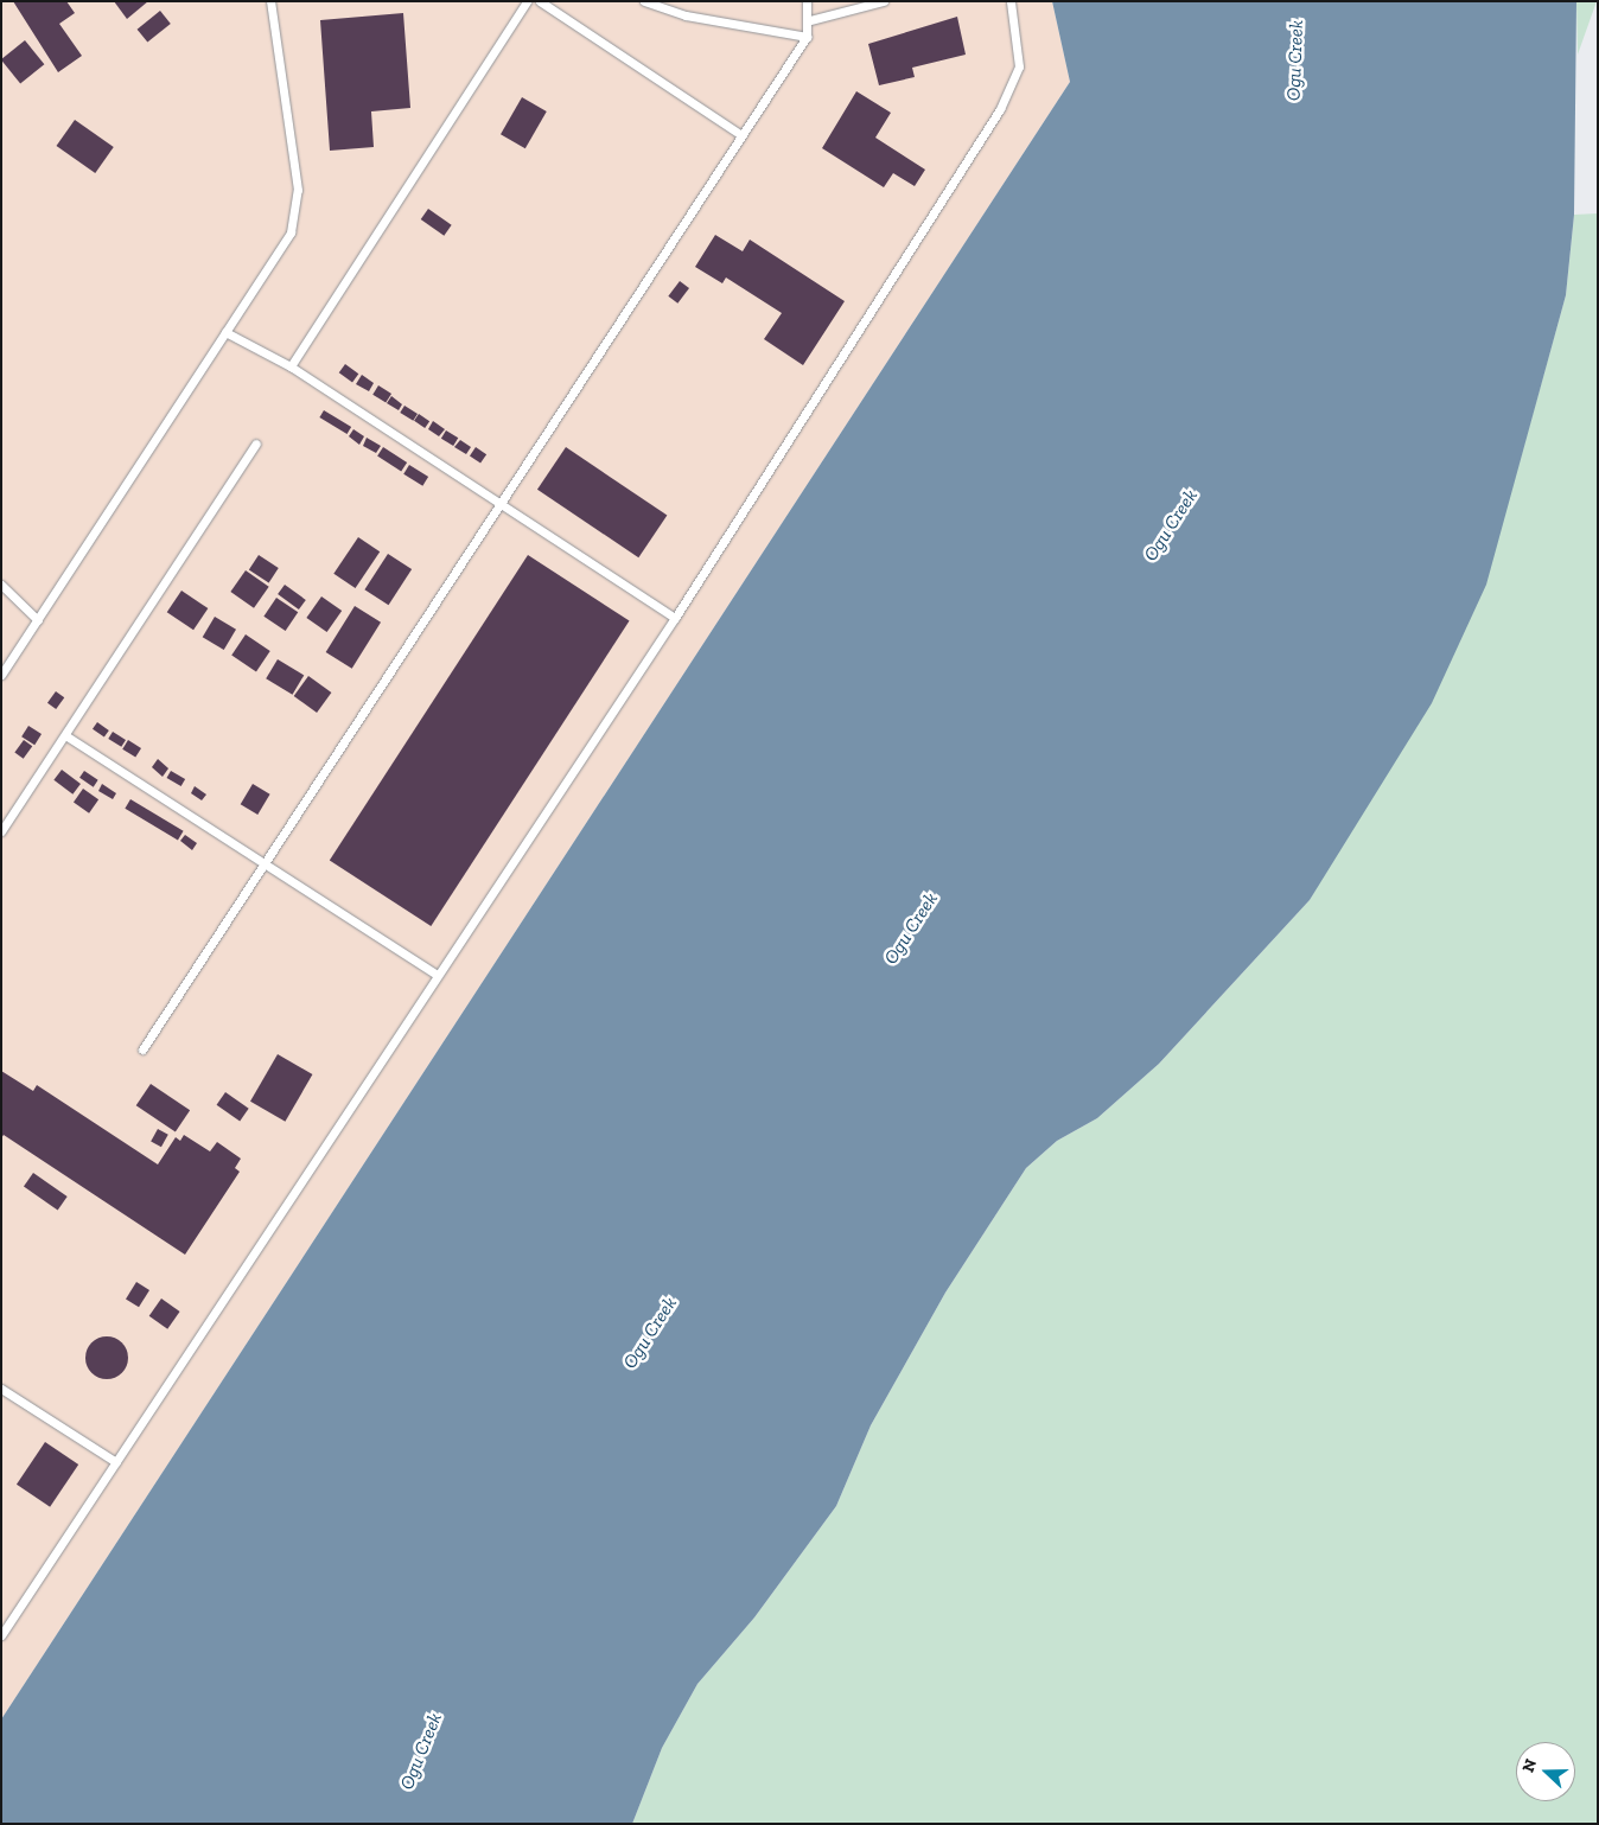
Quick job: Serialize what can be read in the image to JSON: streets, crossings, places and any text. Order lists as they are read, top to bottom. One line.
{"water":["Ogu Creek"],"north":"left"}
